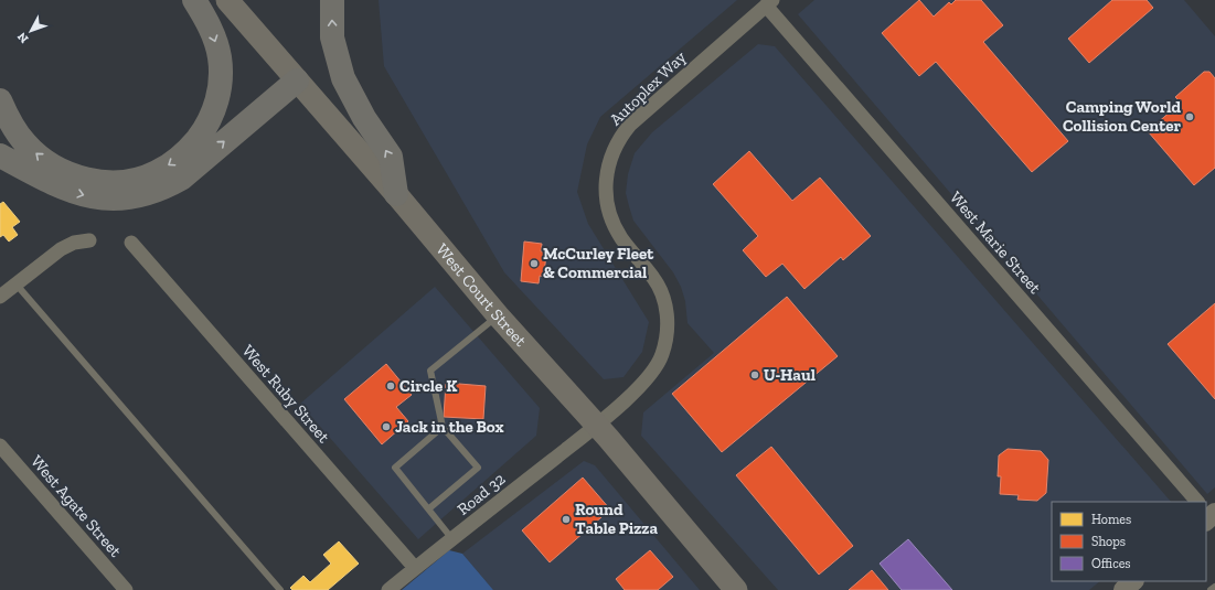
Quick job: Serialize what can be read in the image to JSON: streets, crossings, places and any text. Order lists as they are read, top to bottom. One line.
{"streets":{"main road":["West Court Street"],"street":["Autoplex Way","West Marie Street","West Ruby Street","Road 32","West Agate Street"]},"crossings":[["Autoplex Way","West Marie Street"],["Autoplex Way","West Court Street"],["Autoplex Way","Road 32"],["West Court Street","Road 32"],["West Ruby Street","Road 32"]],"places":["Camping World Collision Center","McCurley Fleet & Commercial","U-Haul","Circle K","Jack in the Box","Round Table Pizza"],"legend":["Homes","Shops","Offices"],"north":"bottom left"}
